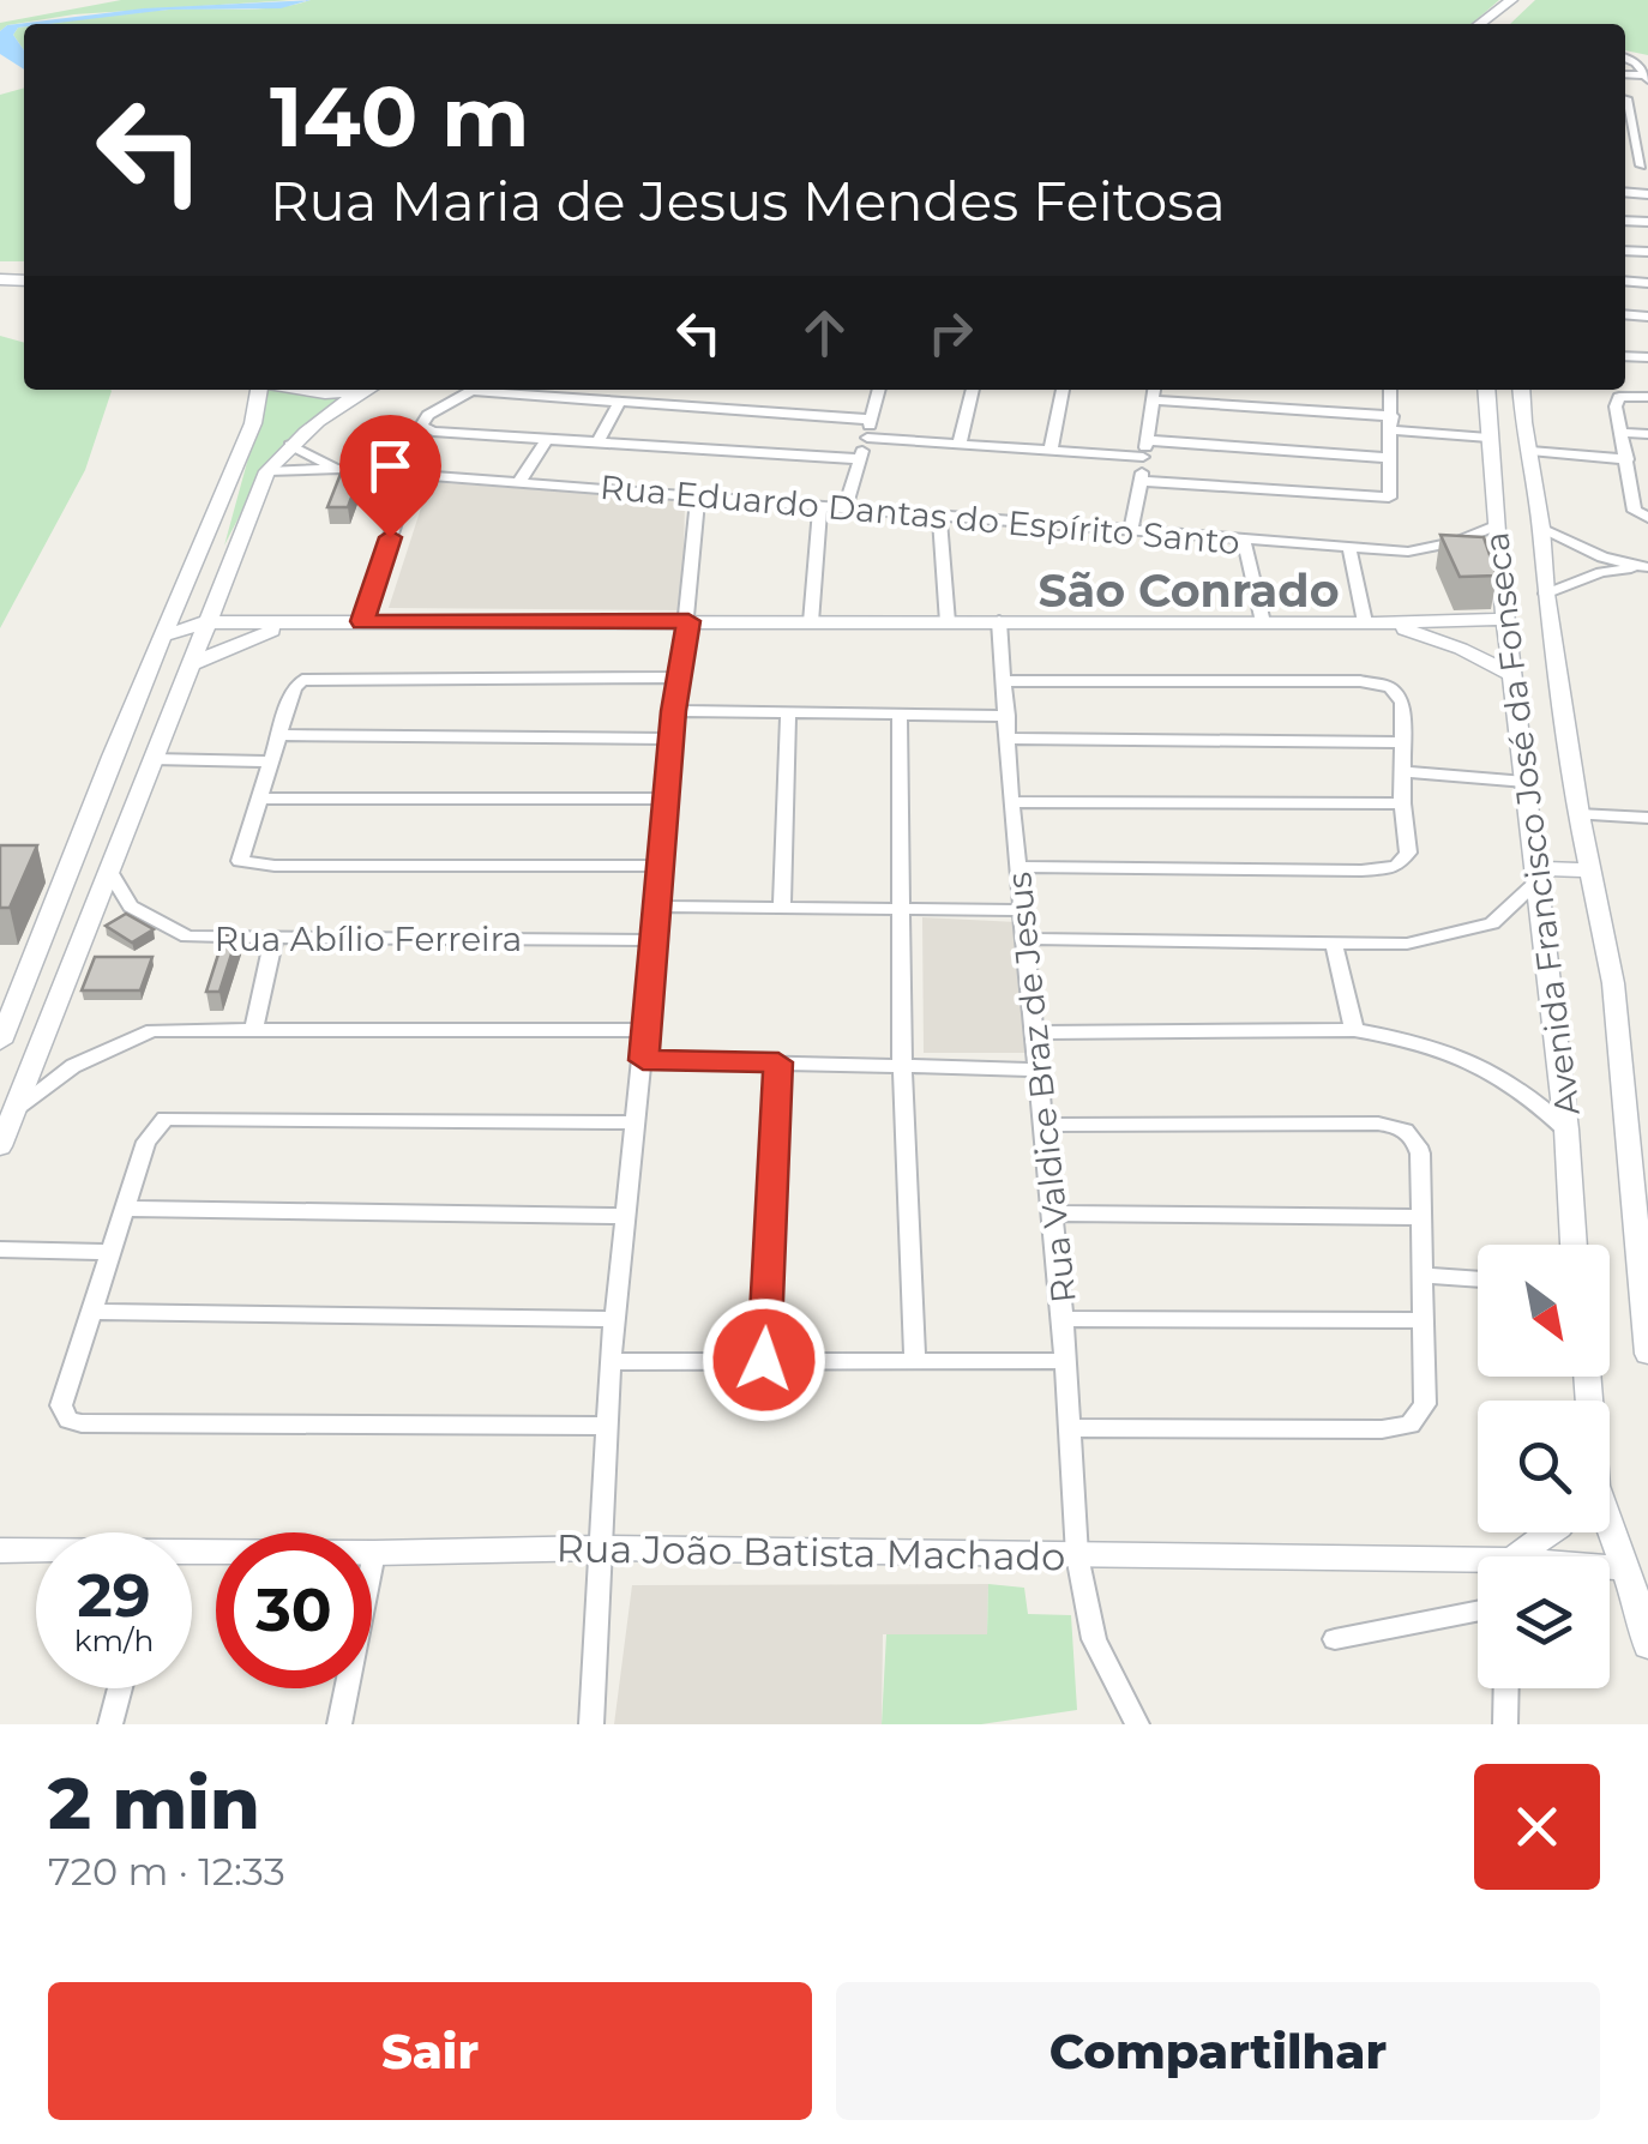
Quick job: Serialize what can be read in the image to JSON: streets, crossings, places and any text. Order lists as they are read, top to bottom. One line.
{"streets":{"main road":["Avenida Francisco José da Fonseca","Rua João Batista Machado"],"street":["Rua Eduardo Dantas do Espírito Santo","Rua Abílio Ferreira","Rua Valdice Braz de Jesus"]},"crossings":[["Rua Eduardo Dantas do Espírito Santo","Avenida Francisco José da Fonseca"],["Rua Valdice Braz de Jesus","Rua João Batista Machado"]],"districts":["São Conrado"],"north":"bottom right","page":{"turn":["140 m","Rua Maria de Jesus Mendes Feitosa"],"speed":"29 km/h","limit":"30","heading":["2 min","720 m · 12:33"],"buttons":["Sair","Compartilhar"]}}
